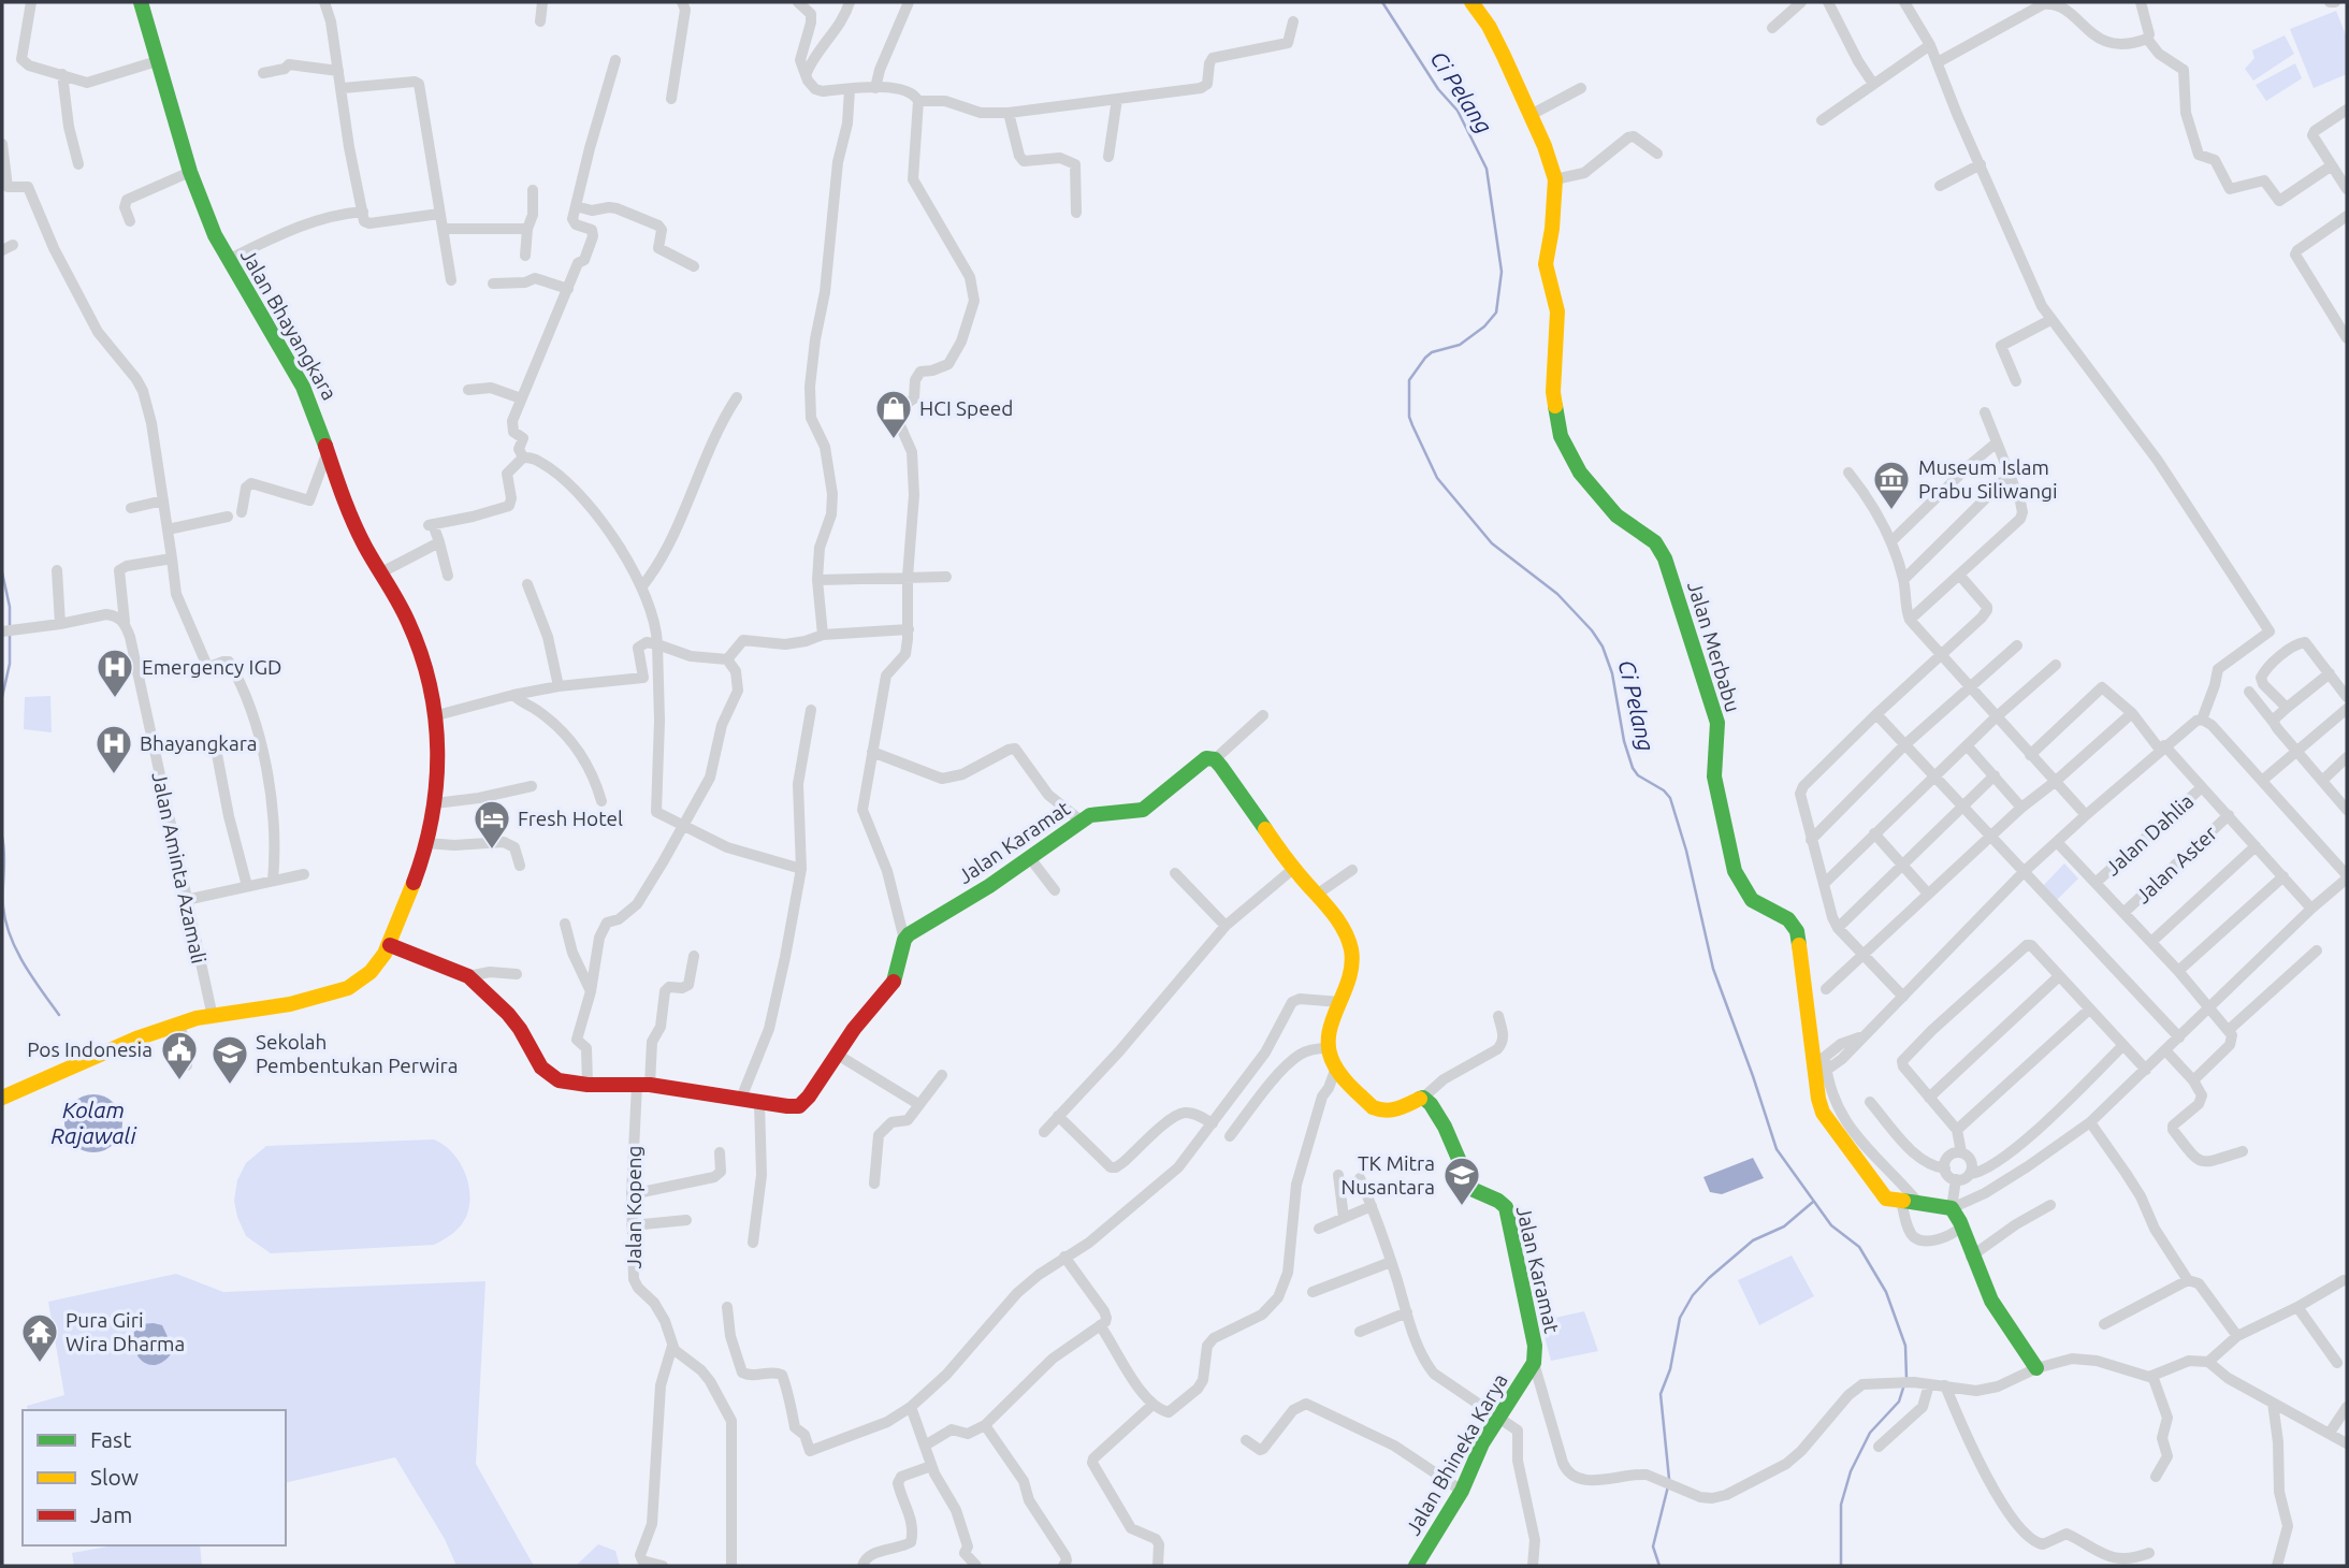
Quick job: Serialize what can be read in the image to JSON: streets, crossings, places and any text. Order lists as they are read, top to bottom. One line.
{"streets":{"main road":["Jalan Bhayangkara","Jalan Merbabu","Jalan Karamat","Jalan Bhineka Karya"],"street":["Jalan Dahlia","Jalan Aster","Jalan Aminta Azamali","Jalan Kopeng"]},"crossings":[["Jalan Bhayangkara","Jalan Aminta Azamali"],["Jalan Karamat","Jalan Bhineka Karya"]],"water":["Ci Pelang","Kolam Rajawali"],"places":{"shop":["HCI Speed"],"museum":["Museum Islam Prabu Siliwangi"],"hospital":["Emergency IGD","Bhayangkara"],"hotel":["Fresh Hotel"],"public building":["Pos Indonesia"],"school or university":["Sekolah Pembentukan Perwira","TK Mitra Nusantara"],"temple":["Pura Giri Wira Dharma"]},"legend":["Fast","Slow","Jam"]}
